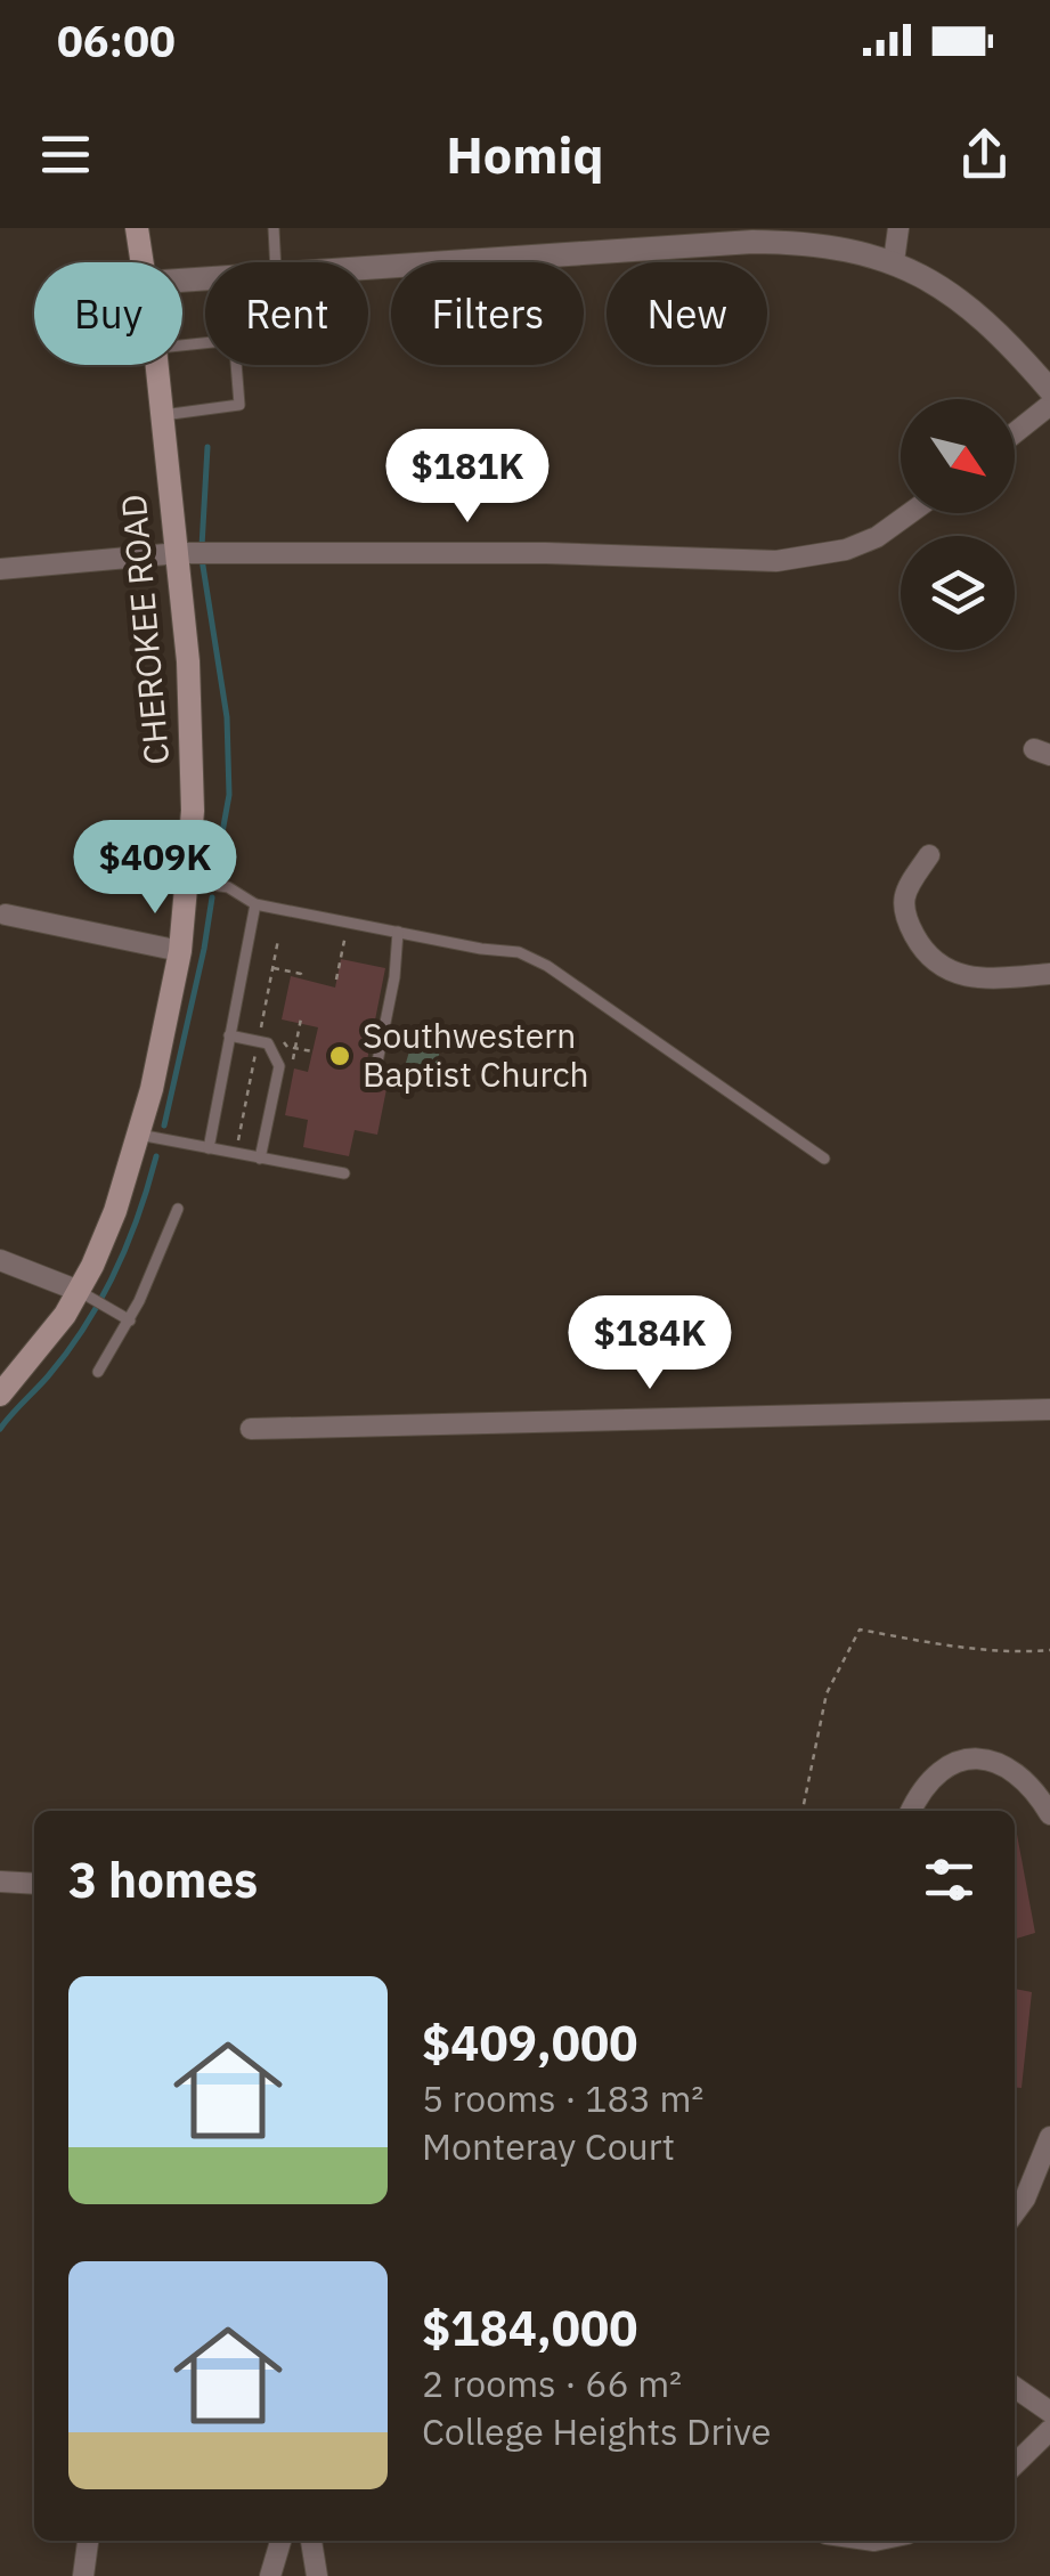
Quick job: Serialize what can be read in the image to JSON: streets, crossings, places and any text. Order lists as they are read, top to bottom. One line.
{"streets":{"main road":["CHEROKEE ROAD"]},"places":["Southwestern Baptist Church"],"north":"bottom right","page":{"status":"06:00","header":"Homiq","chip":["Buy","Rent","Filters","New"],"price":["$181K","$409K","$184K"],"heading":"3 homes","list":[{"name":"$409,000","note":"5 rooms · 183 m² · Monteray Court"},{"name":"$184,000","note":"2 rooms · 66 m² · College Heights Drive"}]}}
